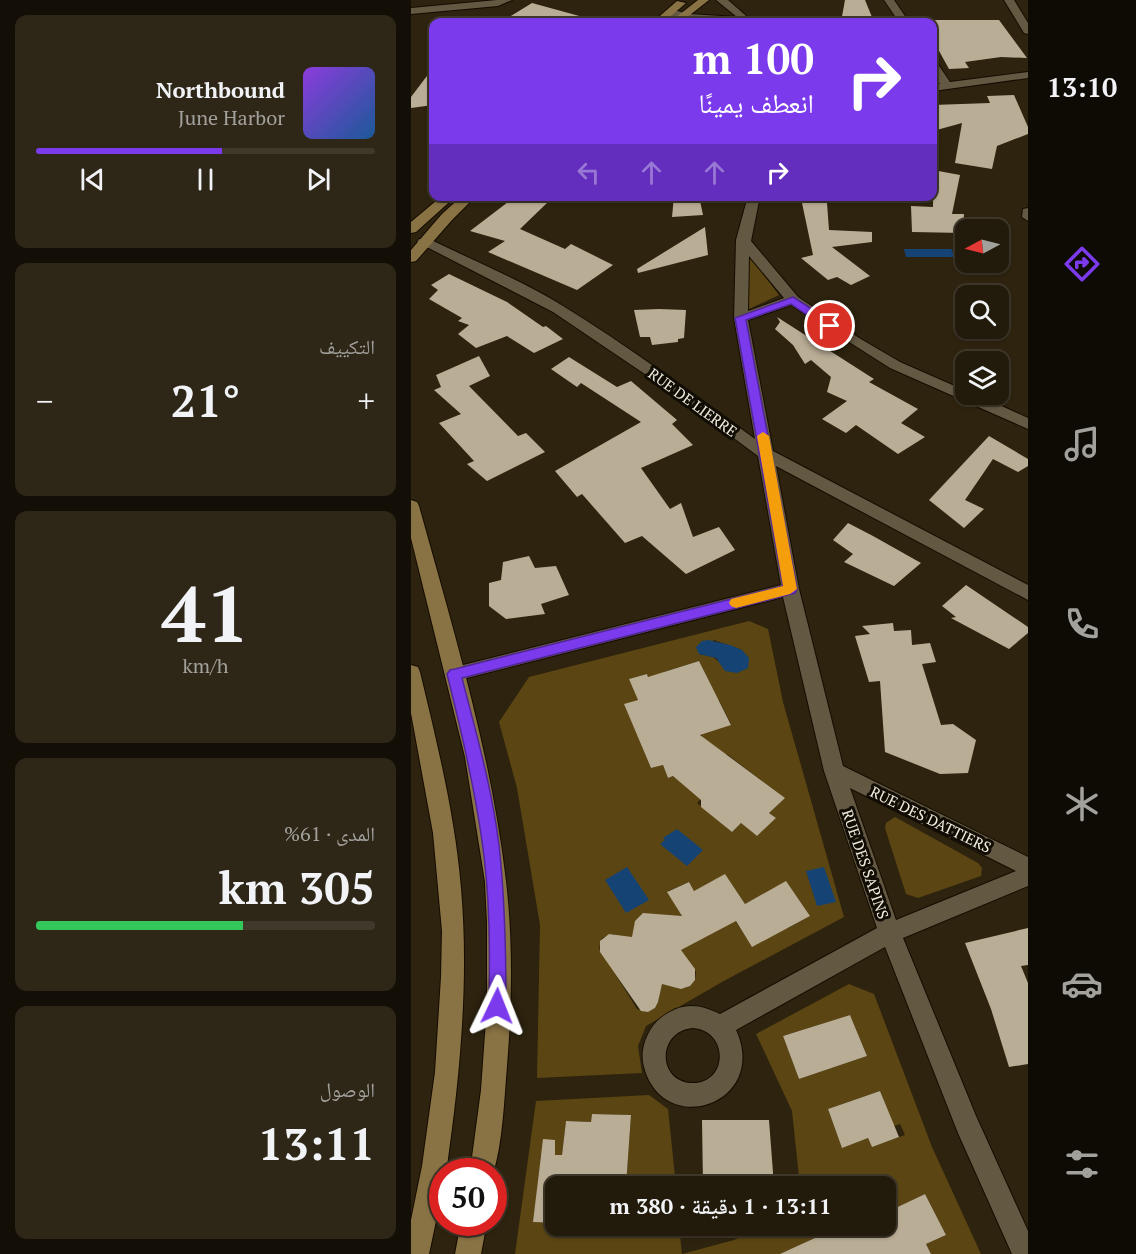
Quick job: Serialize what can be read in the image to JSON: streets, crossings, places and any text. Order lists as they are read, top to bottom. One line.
{"streets":{"street":["RUE DE LIERRE","RUE DES DATTIERS","RUE DES SAPINS"]},"crossings":[["RUE DE LIERRE","RUE DES SAPINS"],["RUE DES DATTIERS","RUE DES SAPINS"]],"north":"left","page":{"tabs":"13:10","turn":["100 m","انعطف يمينًا"],"song":["Northbound","June Harbor"],"tile":["التكييف",["41","km/h"],["المدى · 61%","305 km"],["الوصول","13:11"]],"heat":["−","21°","+"],"limit":"50","trip":"13:11 · 1 دقيقة · 380 m"}}
